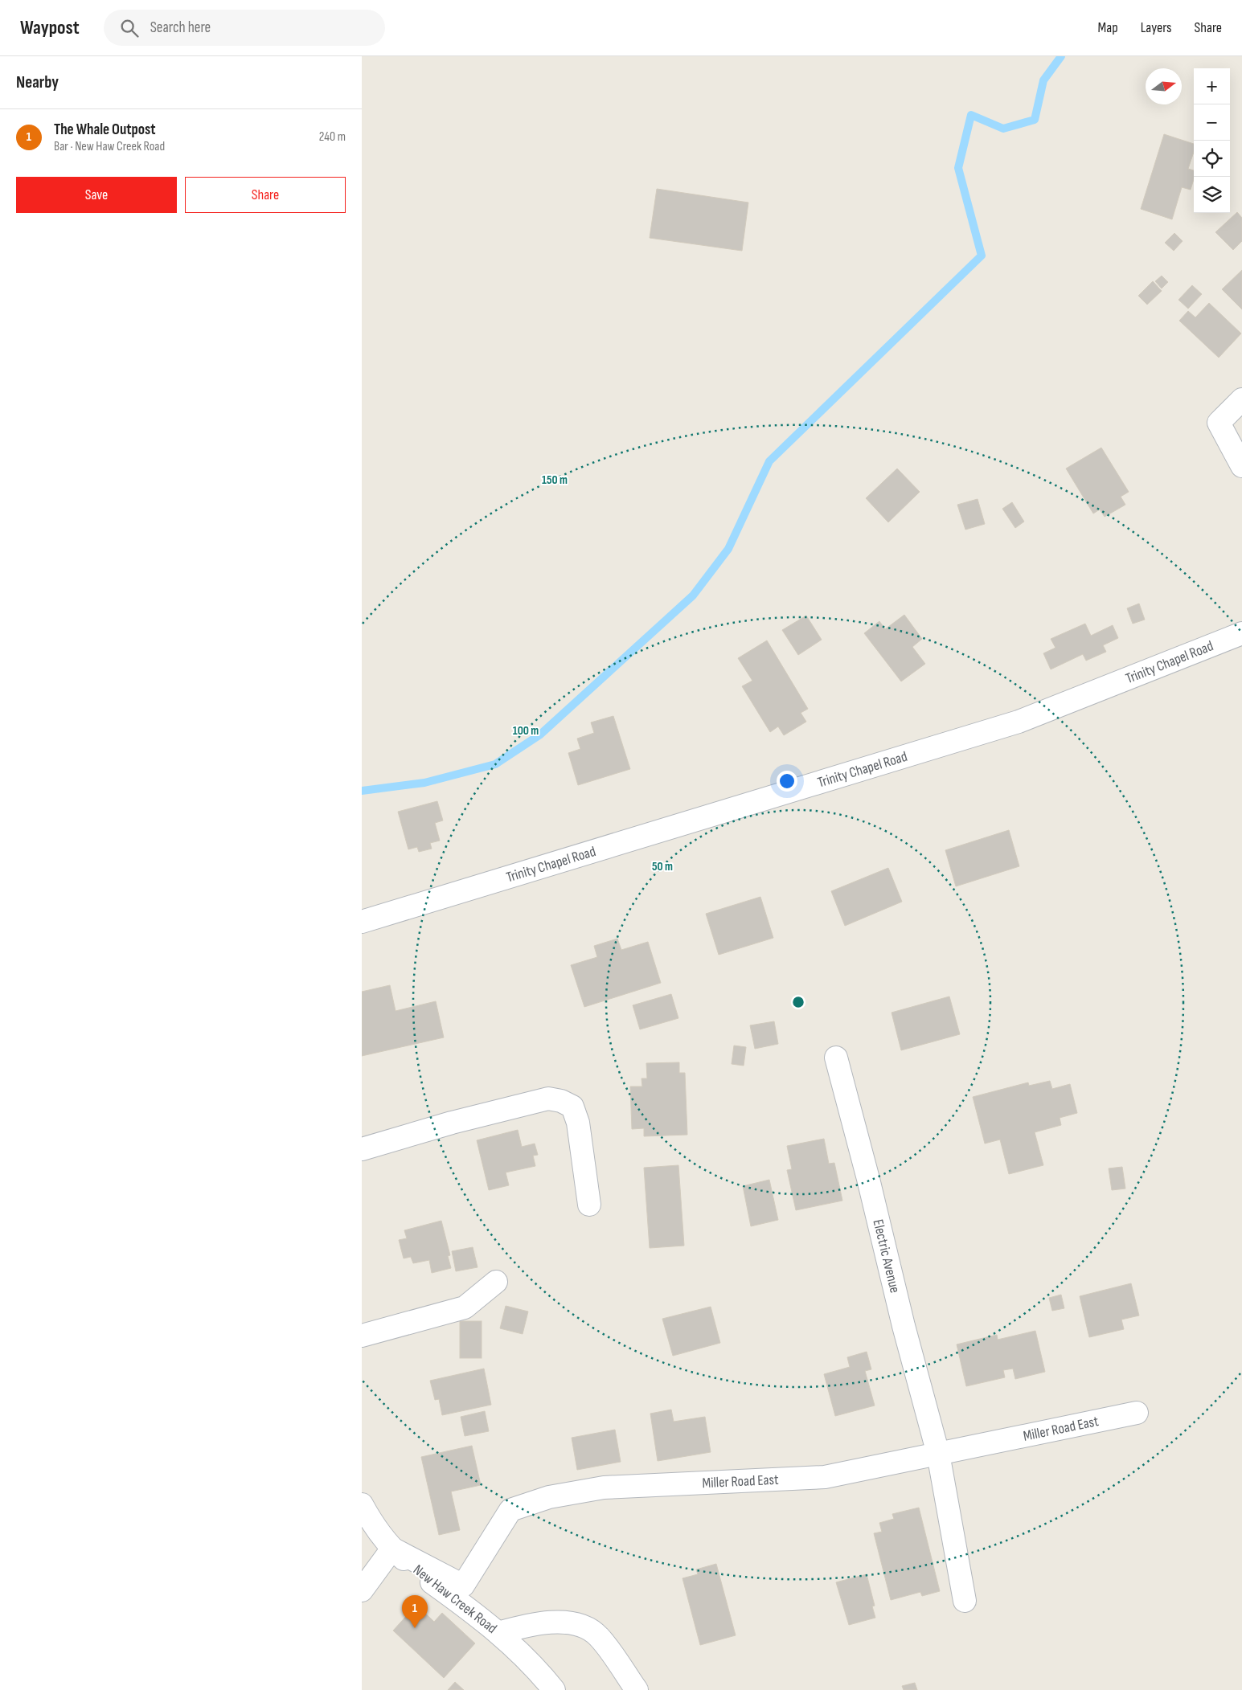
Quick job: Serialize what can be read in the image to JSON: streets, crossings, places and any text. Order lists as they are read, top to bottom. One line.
{"streets":{"street":["Trinity Chapel Road","Electric Avenue","Miller Road East","New Haw Creek Road"]},"crossings":[["Electric Avenue","Miller Road East"],["Miller Road East","New Haw Creek Road"]],"north":"right","page":{"header":"Waypost","search":"Search here","nav":["Map","Layers","Share"],"heading":"Nearby","map_buttons":["+","−"],"list":[{"mark":"1","name":"The Whale Outpost","note":"Bar · New Haw Creek Road","value":"240 m"}],"buttons":["Save","Share"],"pins":"1"},"rings":["150 m","100 m","50 m"]}
